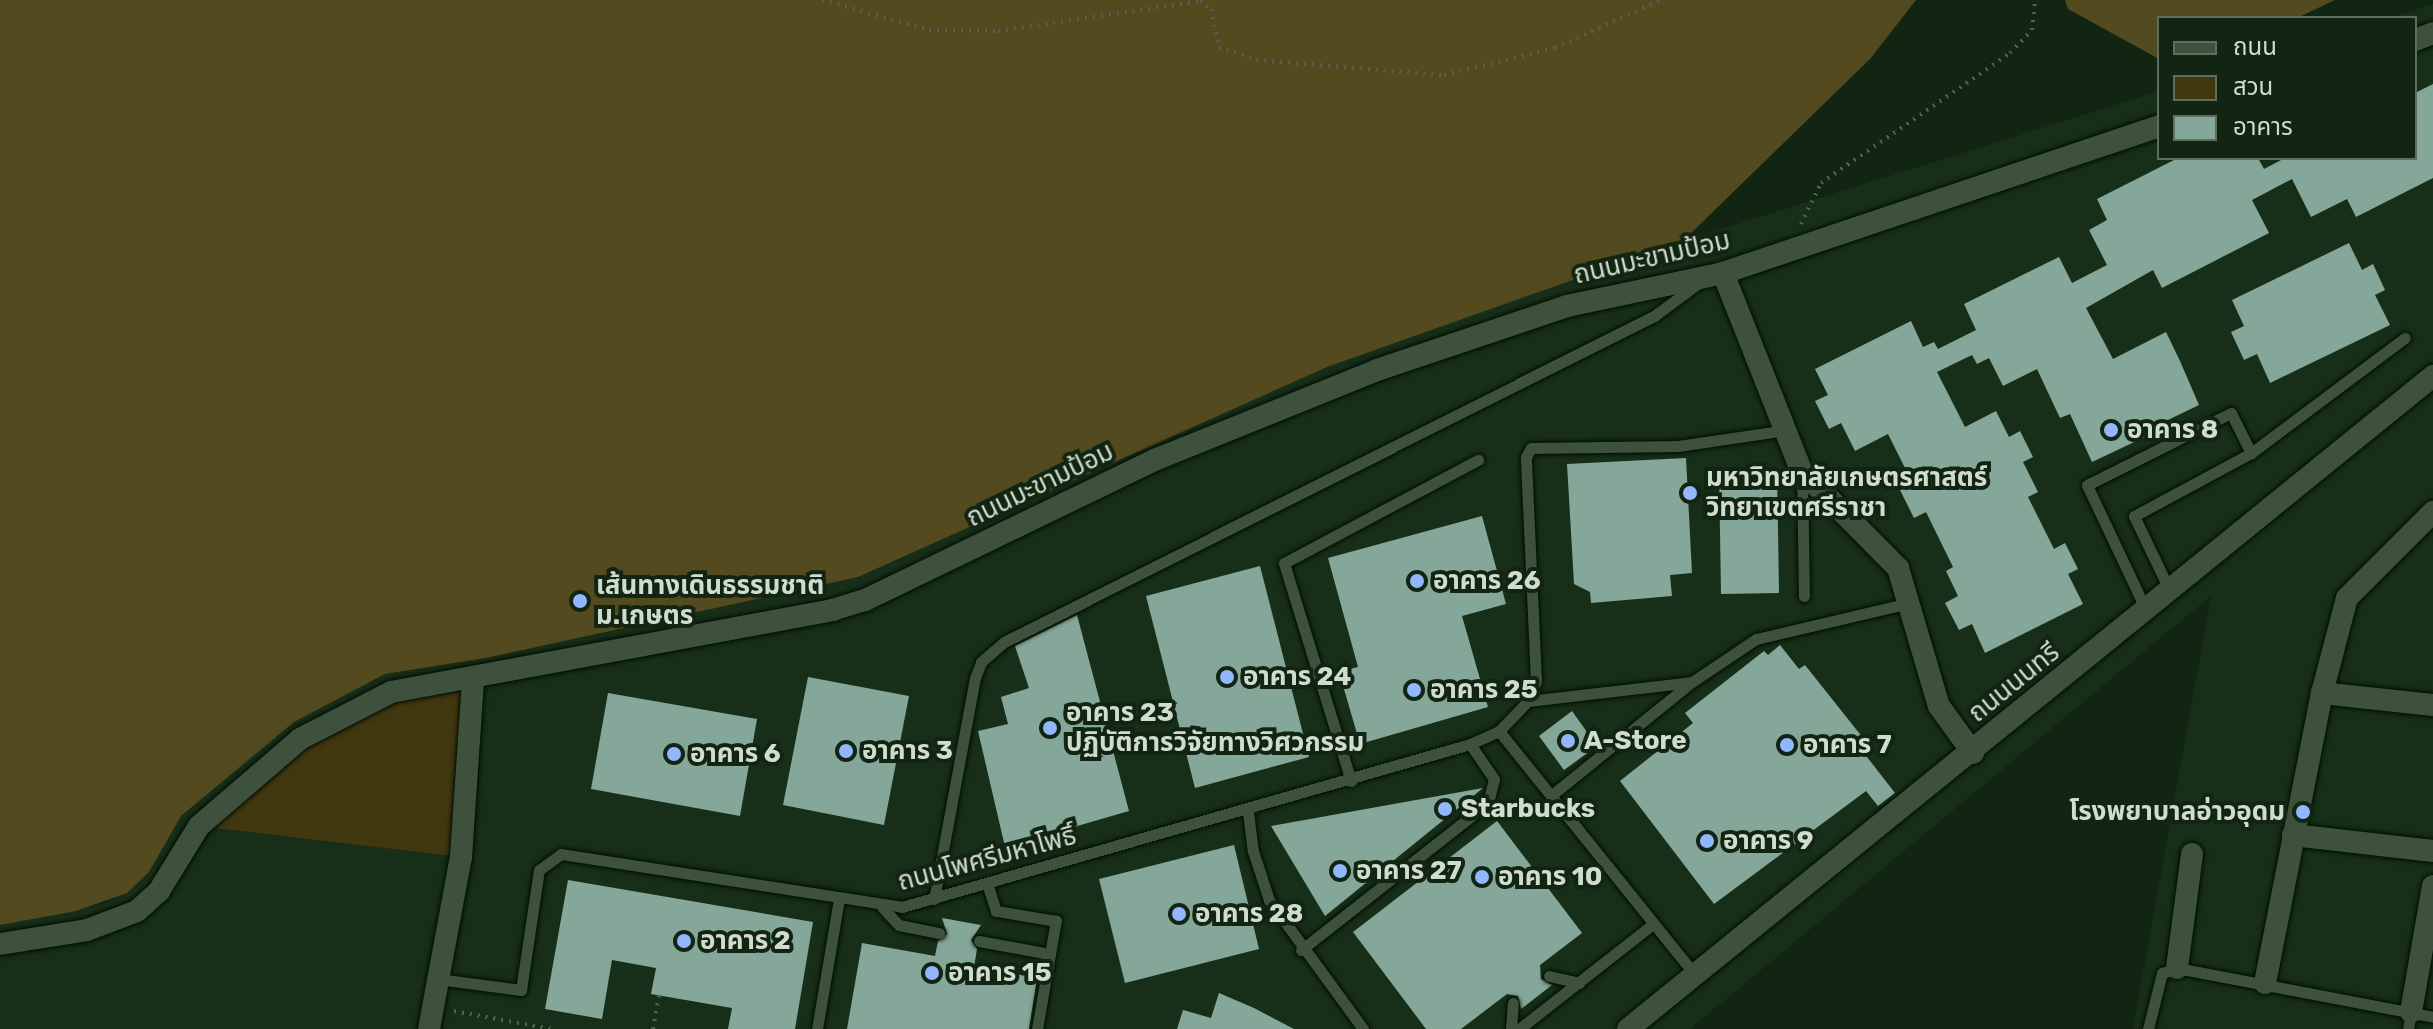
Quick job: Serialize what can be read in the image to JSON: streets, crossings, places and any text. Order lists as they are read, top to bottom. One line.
{"streets":{"street":["ถนนมะขามป้อม","ถนนนนทรี"],"lane":["ถนนโพศรีมหาโพธิ์"]},"places":["อาคาร 8","มหาวิทยาลัยเกษตรศาสตร์ วิทยาเขตศรีราชา","อาคาร 26","เส้นทางเดินธรรมชาติ ม.เกษตร","อาคาร 24","อาคาร 25","อาคาร 23 ปฏิบัติการวิจัยทางวิศวกรรม","A-Store","อาคาร 7","อาคาร 3","อาคาร 6","Starbucks","โรงพยาบาลอ่าวอุดม","อาคาร 9","อาคาร 27","อาคาร 10","อาคาร 28","อาคาร 2","อาคาร 15"],"legend":["ถนน","สวน","อาคาร"]}
